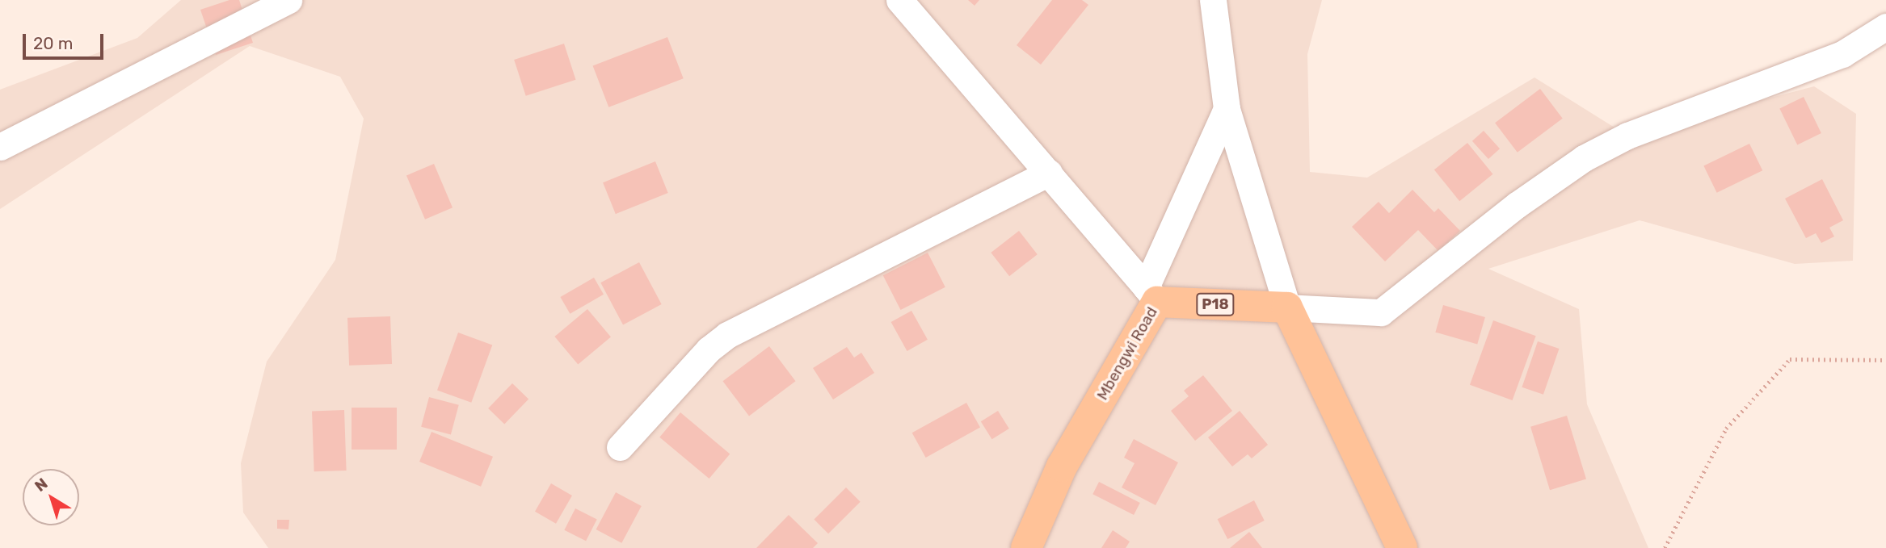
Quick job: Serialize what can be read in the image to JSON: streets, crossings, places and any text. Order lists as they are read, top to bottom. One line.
{"streets":{"main road":["P18","Mbengwi Road"]},"scale_bar":"20 m","north":"top left"}
